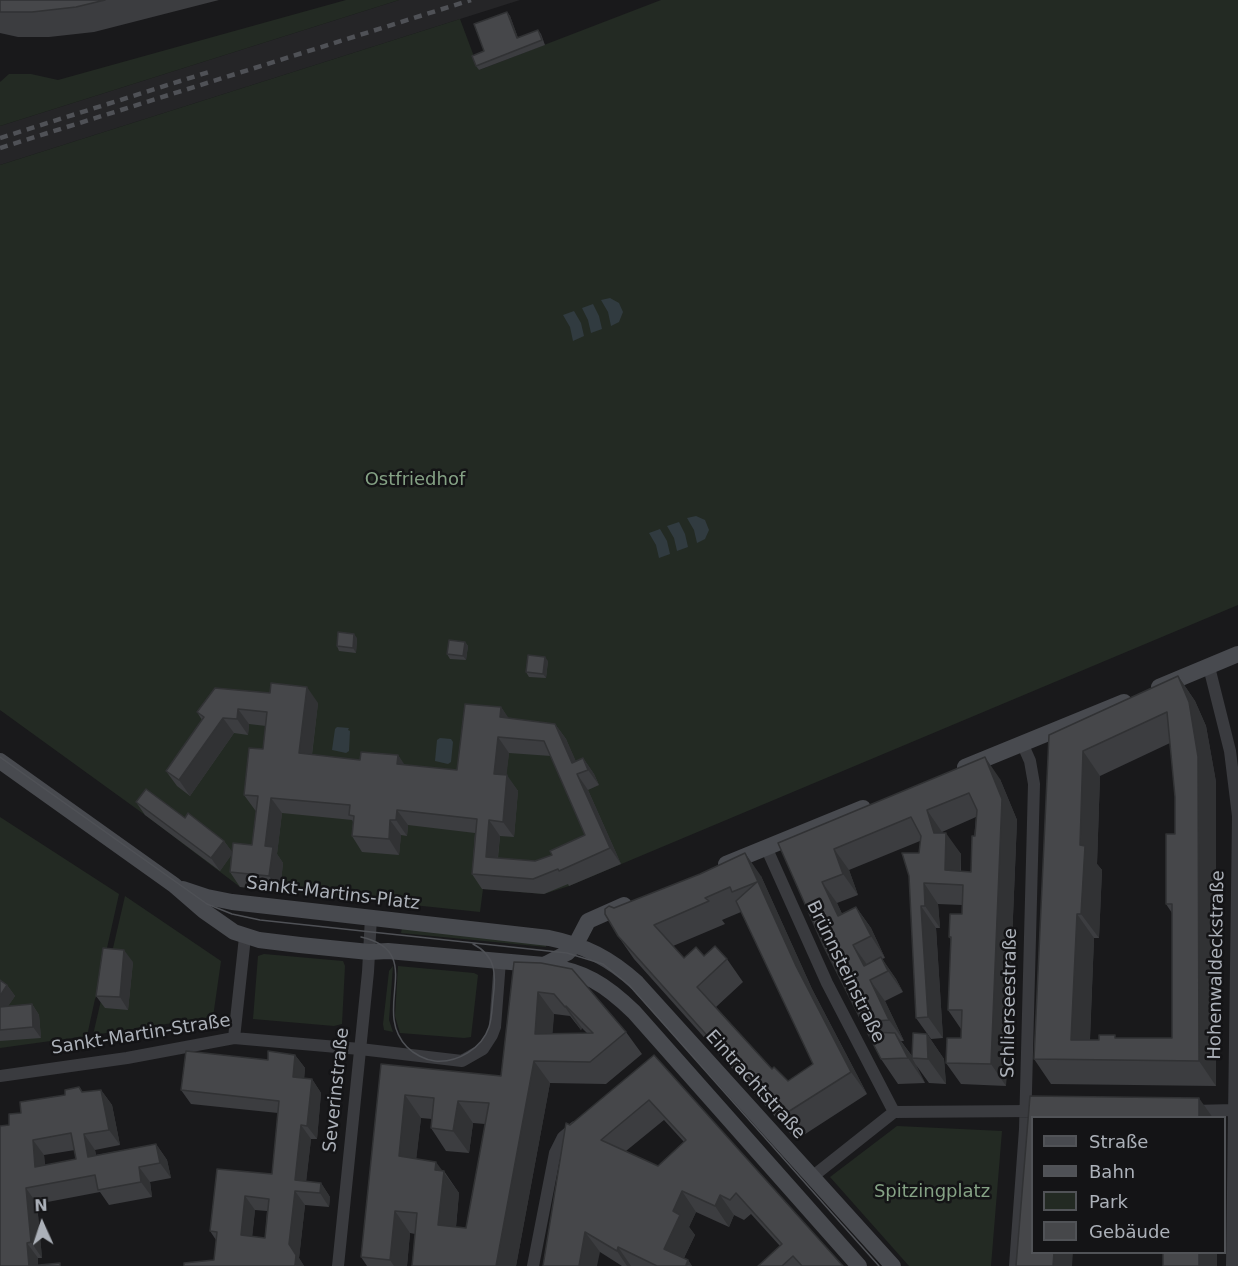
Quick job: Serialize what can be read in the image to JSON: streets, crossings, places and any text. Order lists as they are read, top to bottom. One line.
{"streets":{"main road":["Sankt-Martins-Platz","Eintrachtstraße"],"street":["Hohenwaldeckstraße","Brünnsteinstraße","Schlierseestraße","Sankt-Martin-Straße","Severinstraße"]},"crossings":[["Sankt-Martins-Platz","Eintrachtstraße"],["Sankt-Martins-Platz","Severinstraße"],["Sankt-Martin-Straße","Severinstraße"]],"parks":["Ostfriedhof","Spitzingplatz"],"legend":["Straße","Bahn","Park","Gebäude"],"north":"top"}
